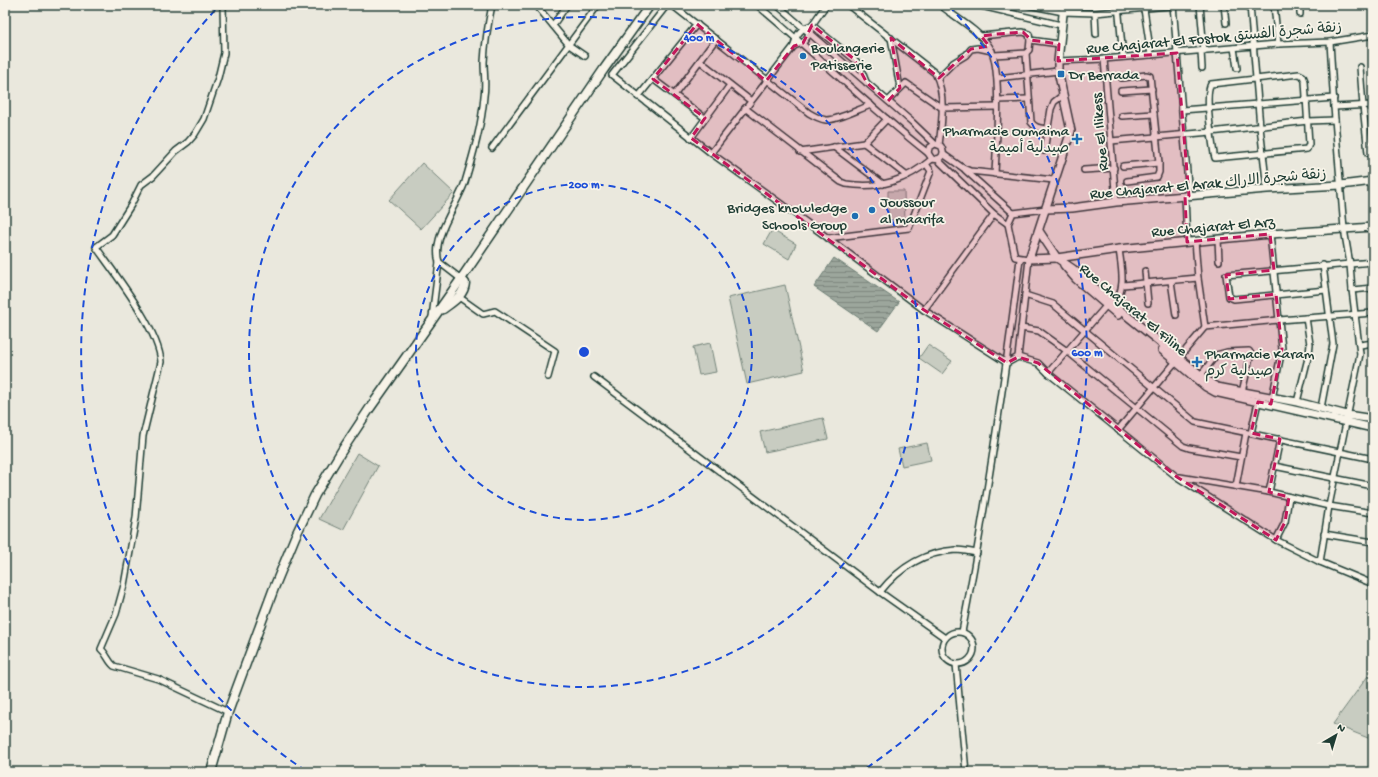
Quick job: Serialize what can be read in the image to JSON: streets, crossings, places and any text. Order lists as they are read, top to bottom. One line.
{"streets":{"street":["Rue Chajarat El Fostok زنقة شجرة الفستق","Rue El Ilikess","Rue Chajarat El Arak زنقة شجرة الاراك","Rue Chajarat El Arz","Rue Chajarat El Filine"]},"crossings":[["Rue Chajarat El Fostok زنقة شجرة الفستق","Rue El Ilikess"],["Rue El Ilikess","Rue Chajarat El Arak زنقة شجرة الاراك"],["Rue Chajarat El Arz","Rue Chajarat El Filine"]],"places":{"other":["Boulangerie Patisserie","Joussour al maarifa","Bridges knowledge Schools Group"],"transit":["Dr Berrada"],"health":["Pharmacie Oumaima صيدلية أميمة","Pharmacie Karam صيدلية كرم"]},"north":"top right","rings":["400 m","200 m","600 m"]}
